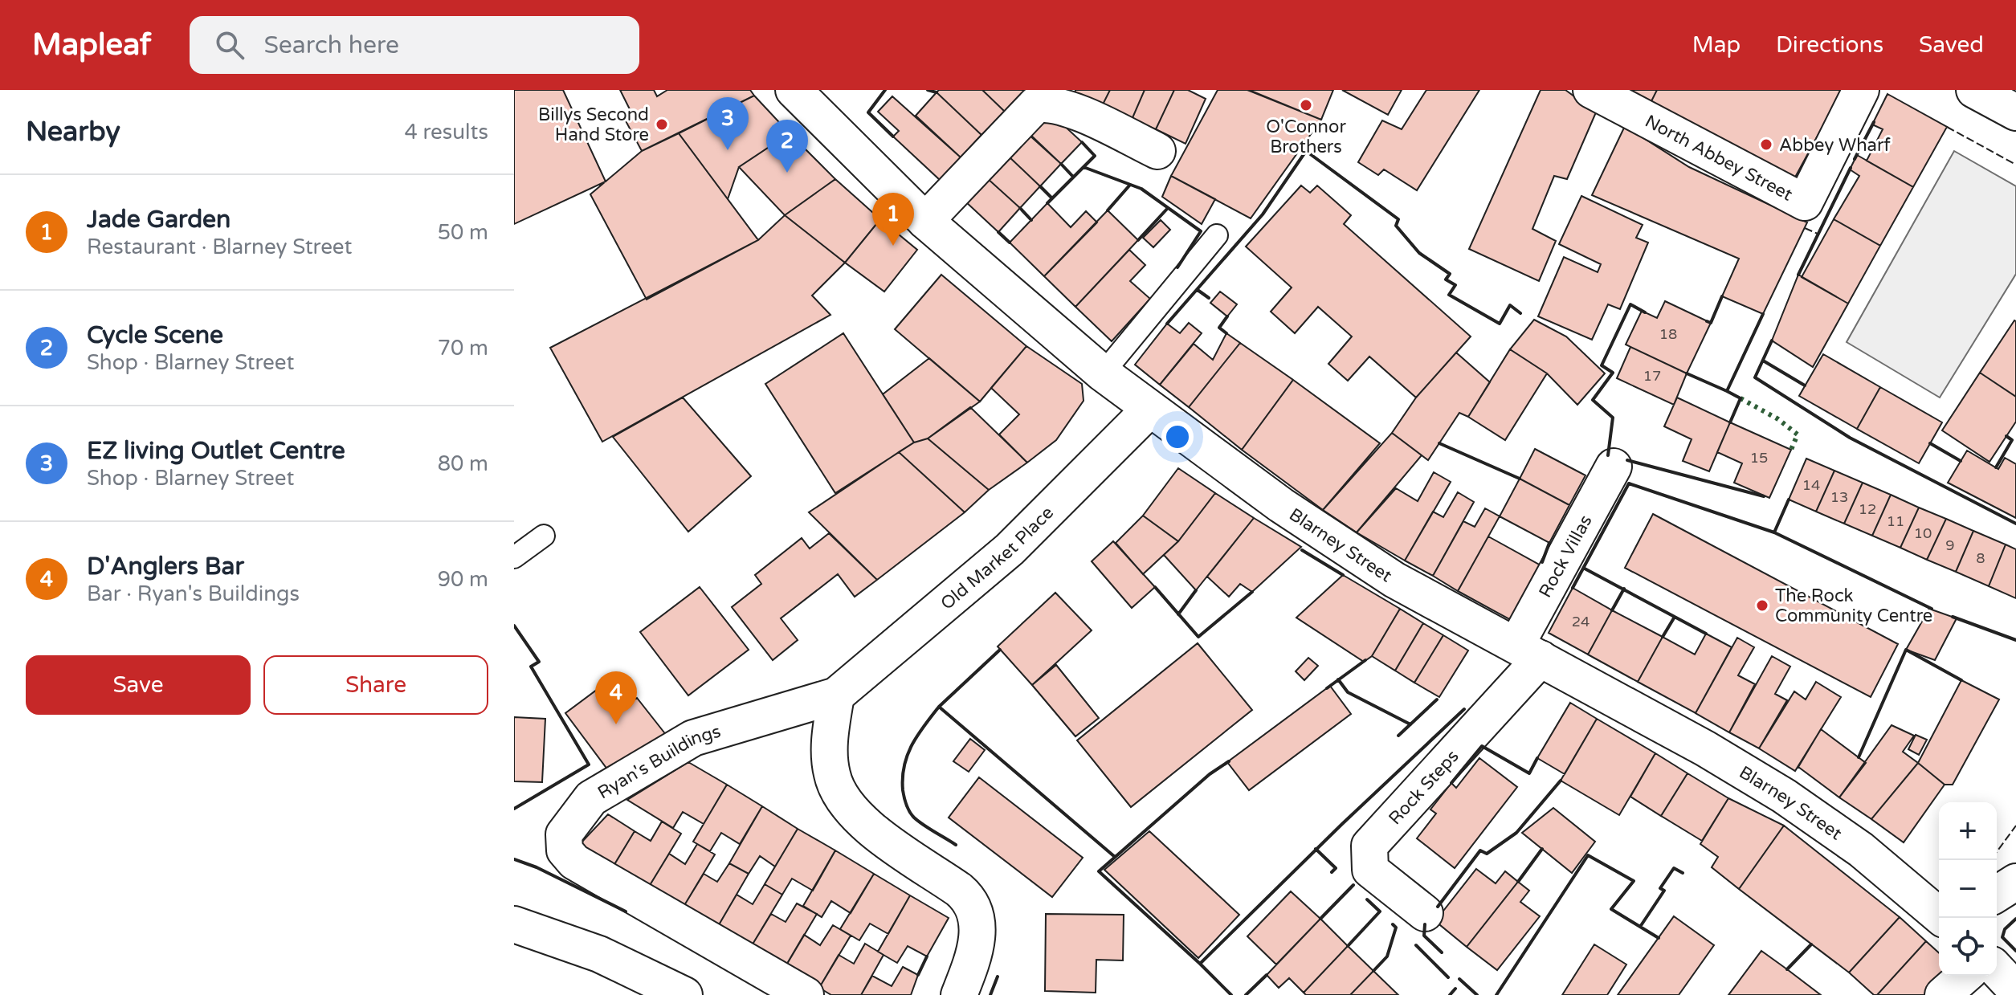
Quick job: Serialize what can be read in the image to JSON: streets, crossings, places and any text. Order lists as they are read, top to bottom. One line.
{"streets":{"street":["North Abbey Street","Blarney Street","Rock Villas","Old Market Place","Ryan's Buildings","Rock Steps"]},"crossings":[["Blarney Street","Rock Villas"],["Blarney Street","Old Market Place"],["Blarney Street","Rock Steps"],["Rock Villas","Rock Steps"],["Old Market Place","Ryan's Buildings"]],"places":["O'Connor Brothers","Billys Second Hand Store","Abbey Wharf","The Rock Community Centre"],"house_numbers":["18","17","15","14","13","12","11","10","9","8","24"],"page":{"header":"Mapleaf","search":"Search here","nav":["Map","Directions","Saved"],"heading":["Nearby","4 results"],"pins":["3","2","1","4"],"list":[{"mark":"1","name":"Jade Garden","note":"Restaurant · Blarney Street","value":"50 m"},{"mark":"2","name":"Cycle Scene","note":"Shop · Blarney Street","value":"70 m"},{"mark":"3","name":"EZ living Outlet Centre","note":"Shop · Blarney Street","value":"80 m"},{"mark":"4","name":"D'Anglers Bar","note":"Bar · Ryan's Buildings","value":"90 m"}],"buttons":["Save","Share"],"map_buttons":["+","−"]}}
